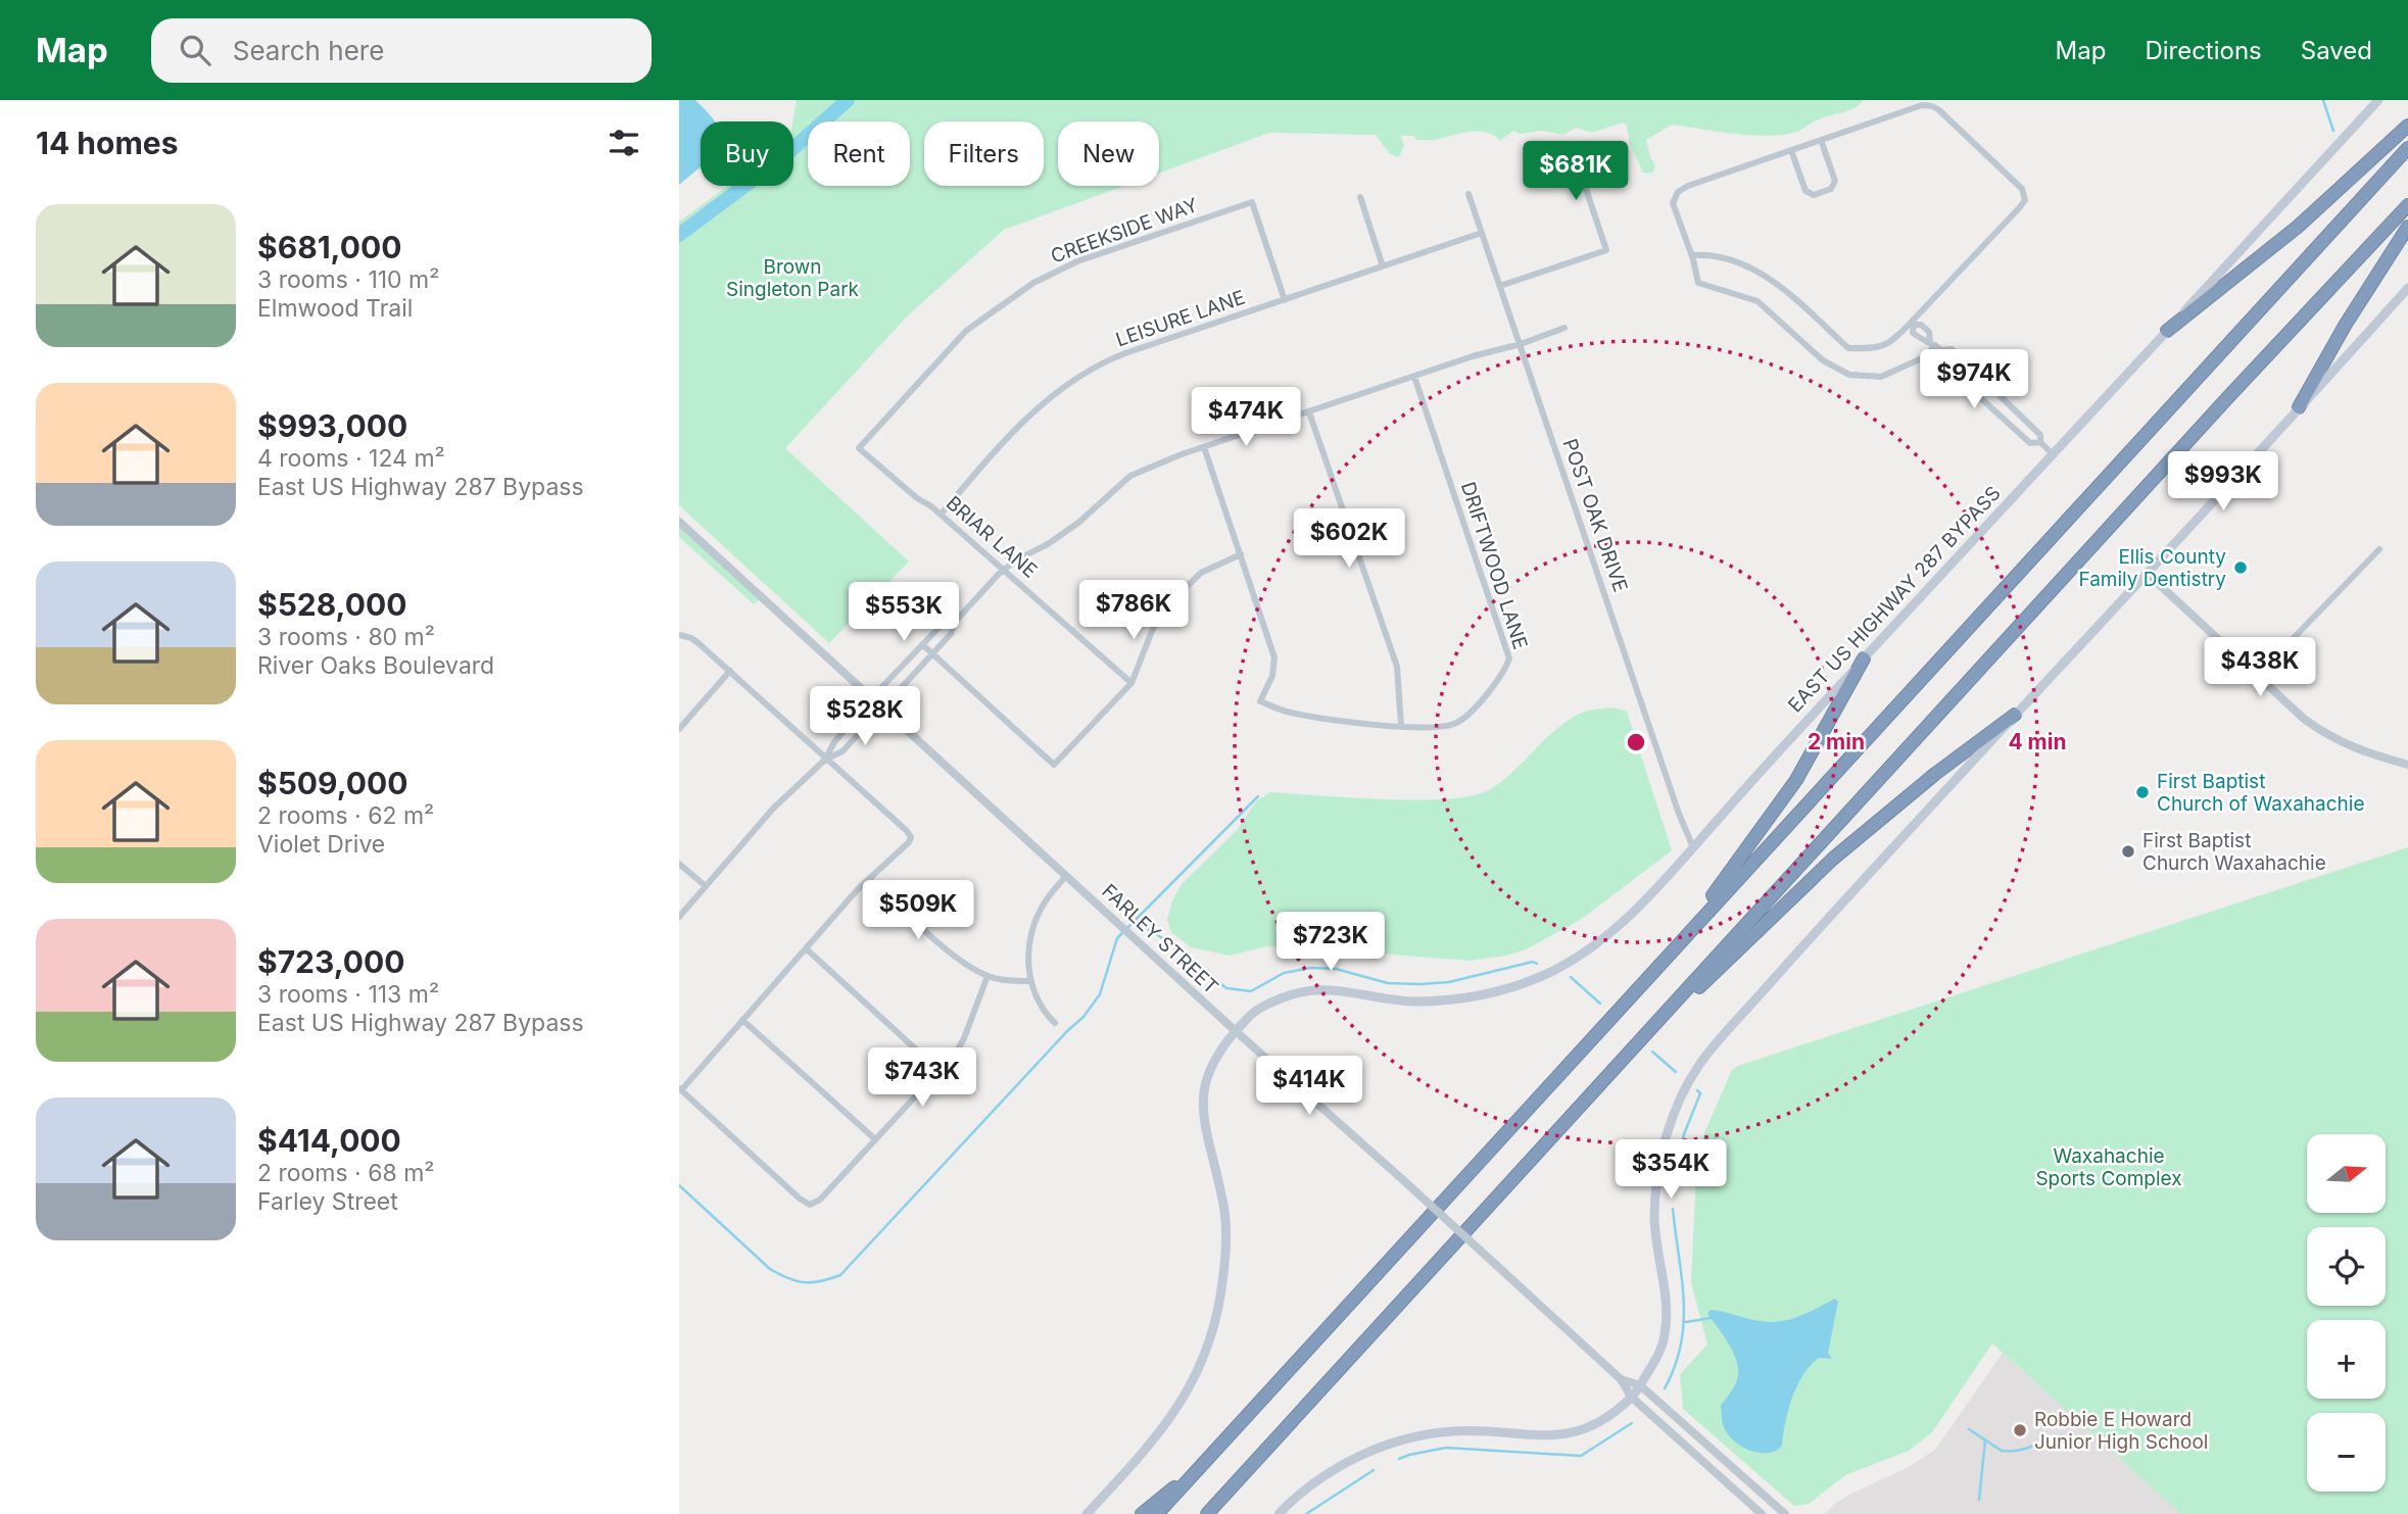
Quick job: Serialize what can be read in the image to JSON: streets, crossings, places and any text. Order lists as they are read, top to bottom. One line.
{"streets":{"main road":["EAST US HIGHWAY 287 BYPASS"],"street":["CREEKSIDE WAY","LEISURE LANE","POST OAK DRIVE","BRIAR LANE","DRIFTWOOD LANE","FARLEY STREET"]},"crossings":[["CREEKSIDE WAY","LEISURE LANE"],["CREEKSIDE WAY","BRIAR LANE"],["LEISURE LANE","POST OAK DRIVE"],["LEISURE LANE","BRIAR LANE"],["POST OAK DRIVE","EAST US HIGHWAY 287 BYPASS"],["EAST US HIGHWAY 287 BYPASS","FARLEY STREET"]],"parks":["Brown Singleton Park","Waxahachie Sports Complex"],"places":["Ellis County Family Dentistry","First Baptist Church of Waxahachie","First Baptist Church Waxahachie","Robbie E Howard Junior High School"],"north":"right","page":{"header":"Map","search":"Search here","nav":["Map","Directions","Saved"],"heading":"14 homes","chip":["Buy","Rent","Filters","New"],"price":["$681K","$974K","$474K","$993K","$602K","$786K","$553K","$438K","$528K","$509K","$723K","$743K","$414K","$354K"],"list":[{"name":"$681,000","note":"3 rooms · 110 m² · Elmwood Trail"},{"name":"$993,000","note":"4 rooms · 124 m² · East US Highway 287 Bypass"},{"name":"$528,000","note":"3 rooms · 80 m² · River Oaks Boulevard"},{"name":"$509,000","note":"2 rooms · 62 m² · Violet Drive"},{"name":"$723,000","note":"3 rooms · 113 m² · East US Highway 287 Bypass"},{"name":"$414,000","note":"2 rooms · 68 m² · Farley Street"}],"map_buttons":["+","−"]},"rings":["2 min","4 min"]}
